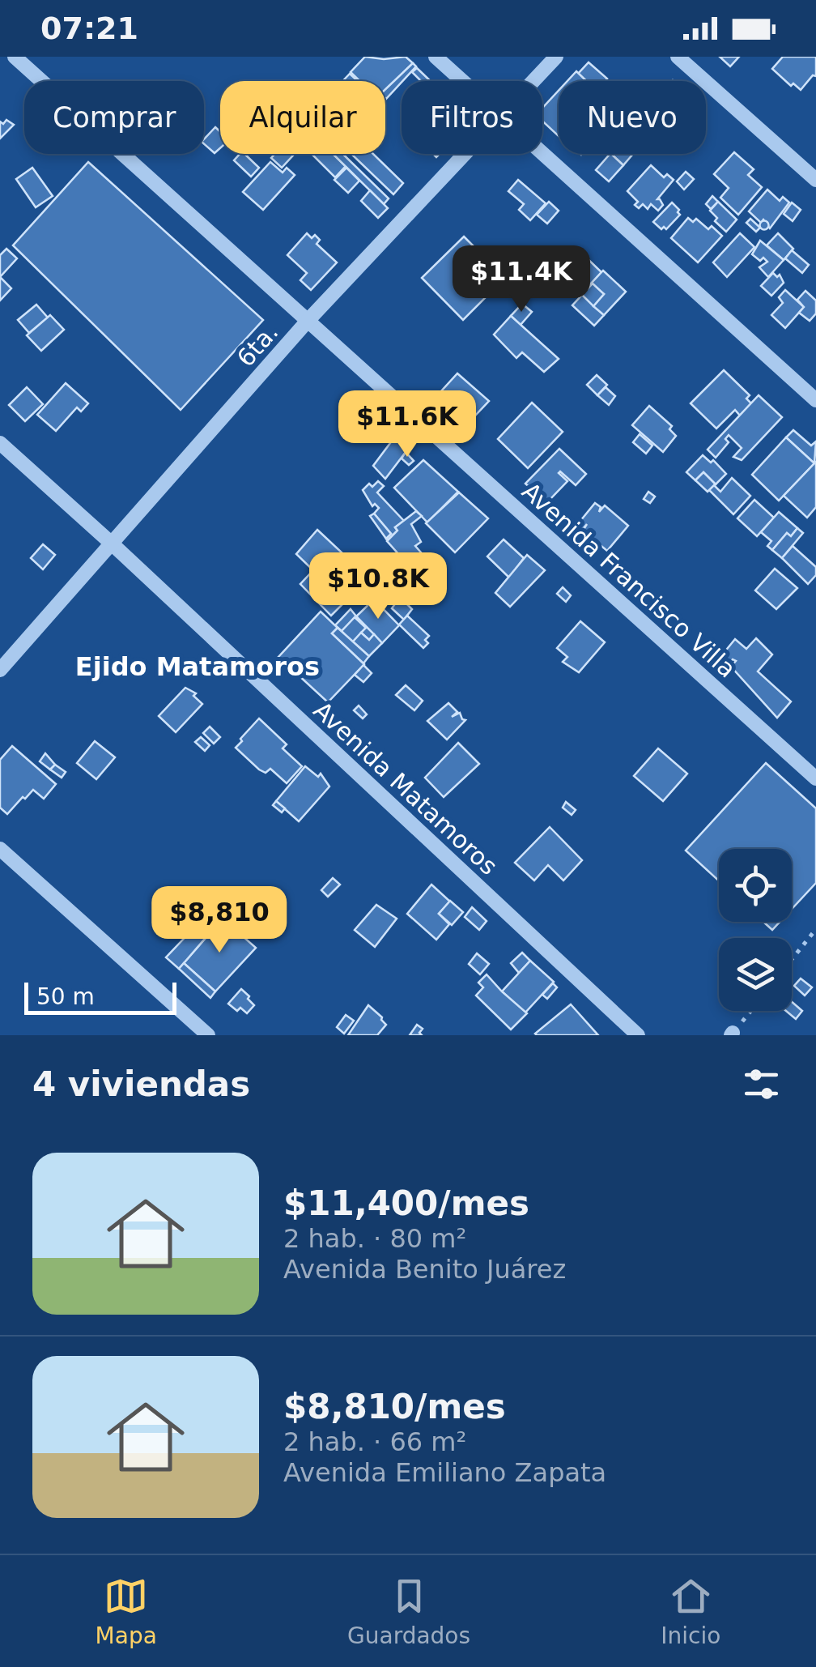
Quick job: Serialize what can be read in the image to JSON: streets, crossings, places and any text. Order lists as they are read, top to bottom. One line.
{"streets":{"street":["6ta.","Avenida Francisco Villa","Avenida Matamoros"]},"crossings":[["6ta.","Avenida Francisco Villa"],["6ta.","Avenida Matamoros"]],"districts":["Ejido Matamoros"],"scale_bar":"50 m","page":{"status":"07:21","chip":["Comprar","Alquilar","Filtros","Nuevo"],"price":["$11.4K","$11.6K","$10.8K","$8,810"],"scale":"50 m","heading":"4 viviendas","list":[{"name":"$11,400/mes","note":"2 hab. · 80 m² · Avenida Benito Juárez"},{"name":"$8,810/mes","note":"2 hab. · 66 m² · Avenida Emiliano Zapata"}],"tabs":["Mapa","Guardados","Inicio"]}}
